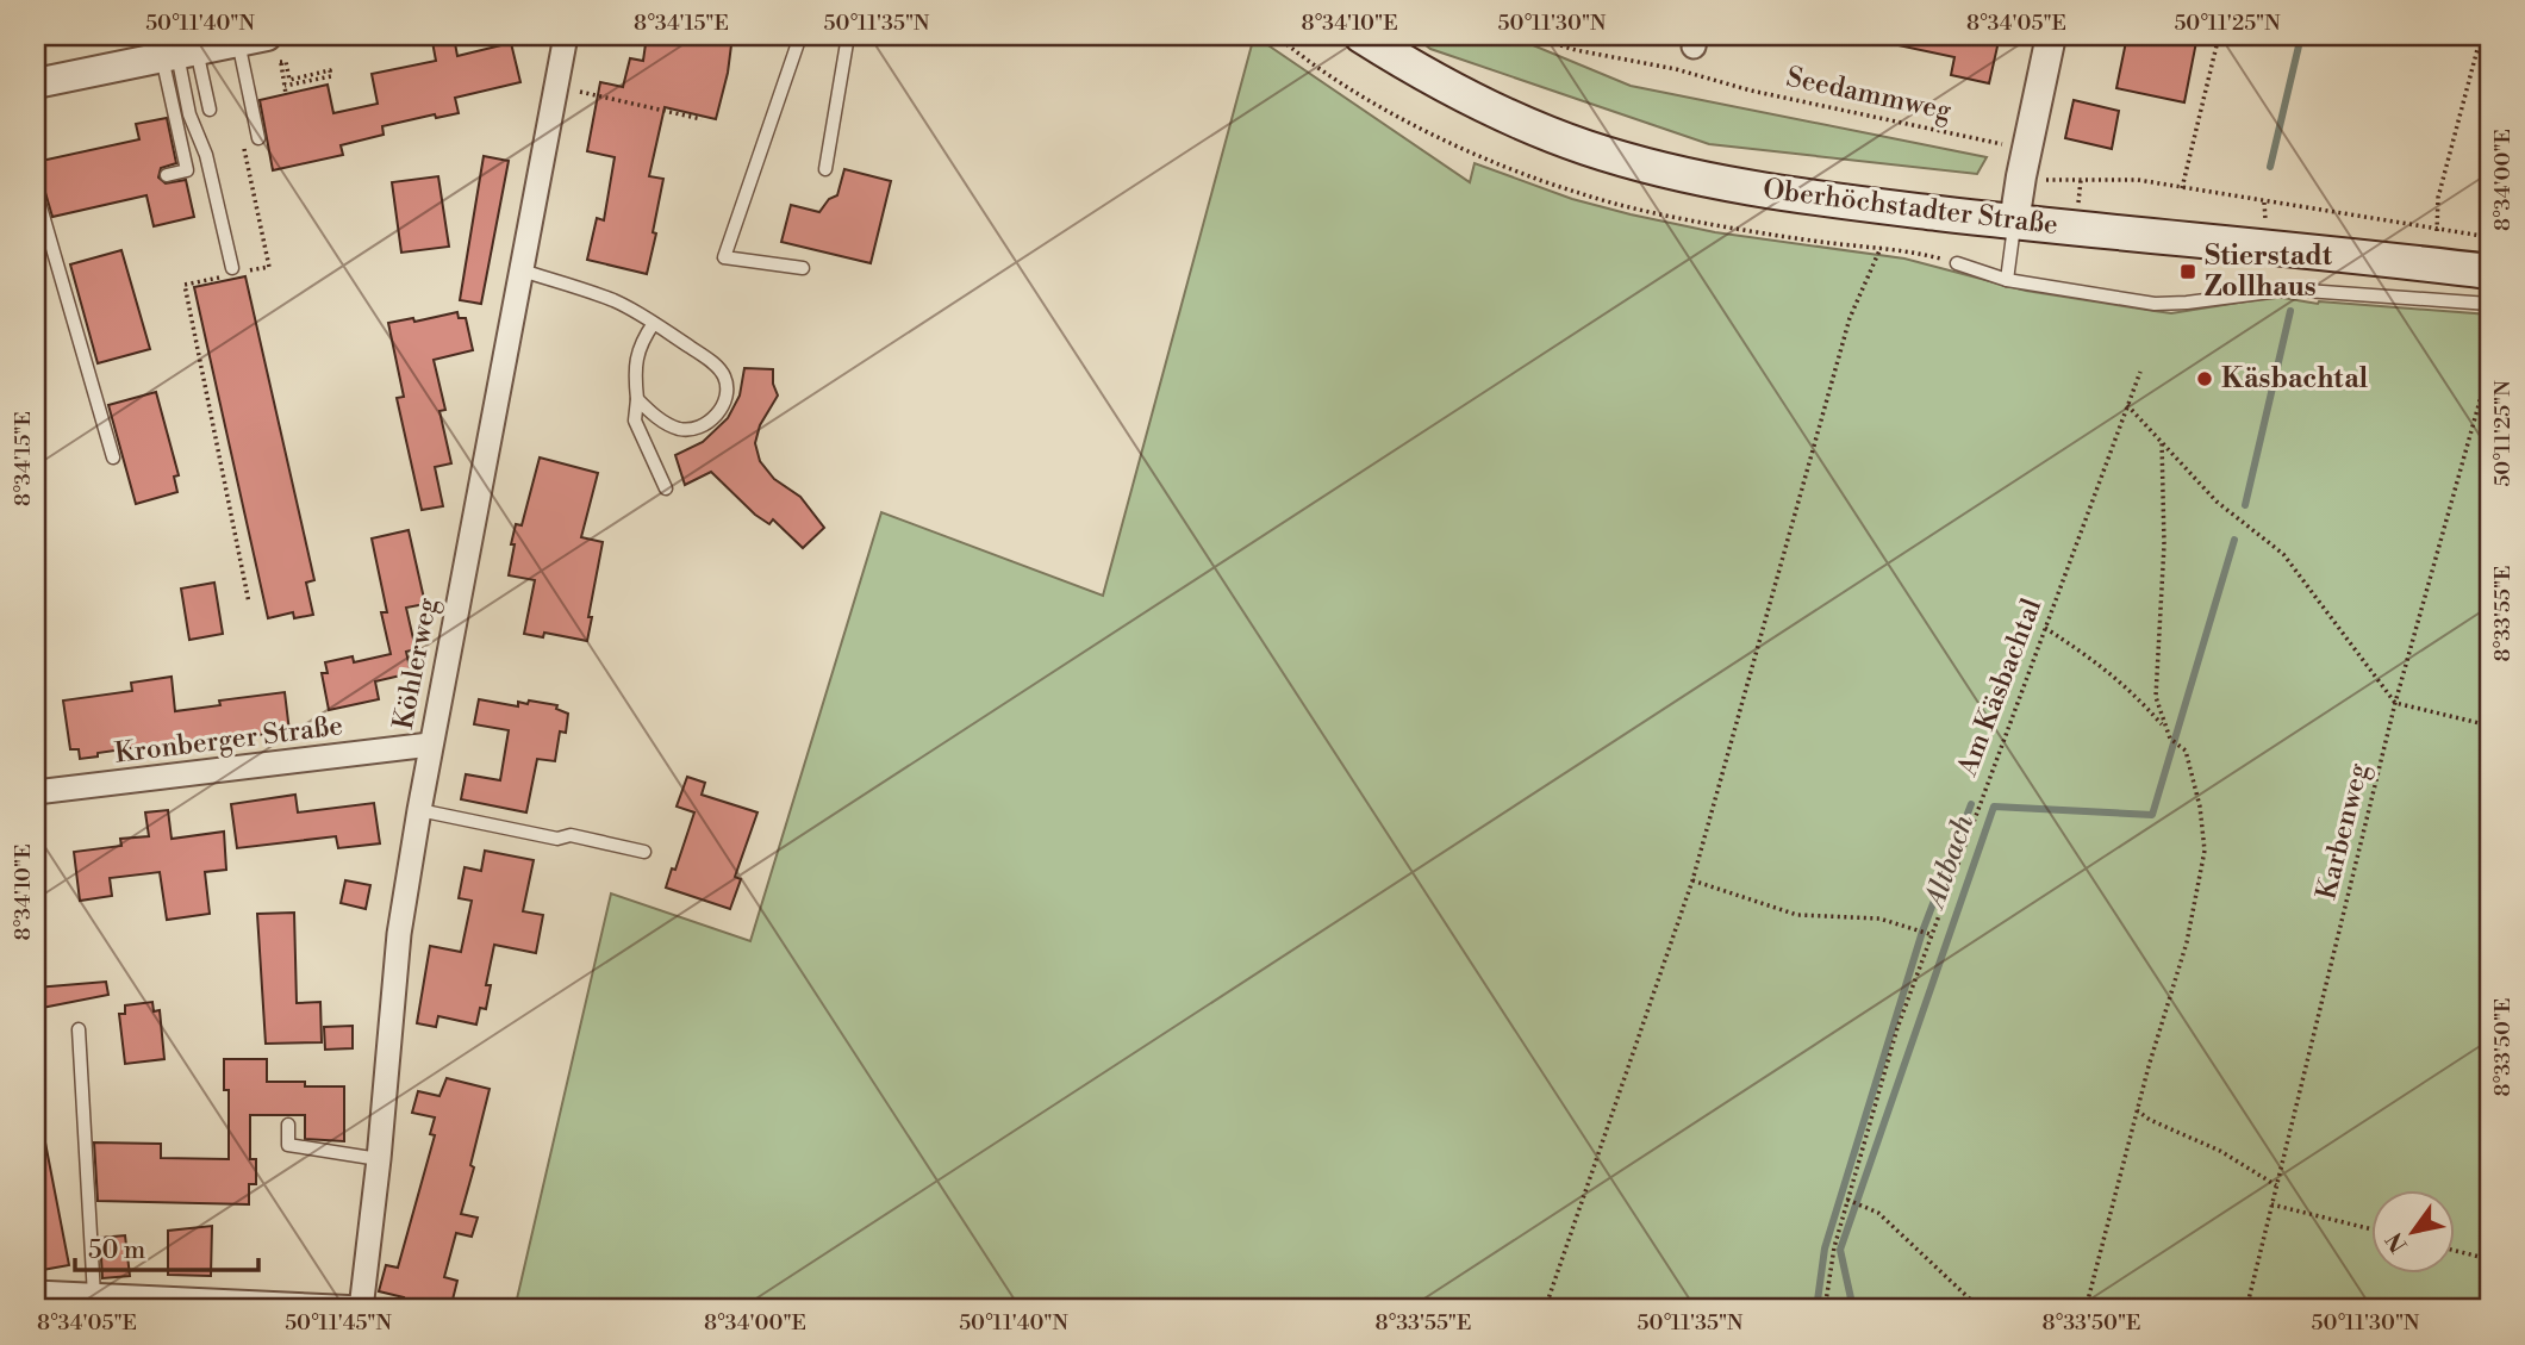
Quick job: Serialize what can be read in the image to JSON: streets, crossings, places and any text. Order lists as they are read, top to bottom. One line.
{"streets":{"main road":["Oberhöchstadter Straße"],"street":["Köhlerweg","Kronberger Straße"],"path":["Seedammweg","Am Käsbachtal","Karbenweg"]},"crossings":[["Köhlerweg","Kronberger Straße"]],"water":["Altbach"],"places":{"transit":["Stierstadt Zollhaus"],"other":["Käsbachtal"]},"scale_bar":"50 m","north":"bottom left","coordinates":["50°11'40\"N","8°34'15\"E","50°11'35\"N","8°34'10\"E","50°11'30\"N","8°34'05\"E","50°11'25\"N","8°34'00\"E","8°33'55\"E","8°33'50\"E","50°11'45\"N"]}
